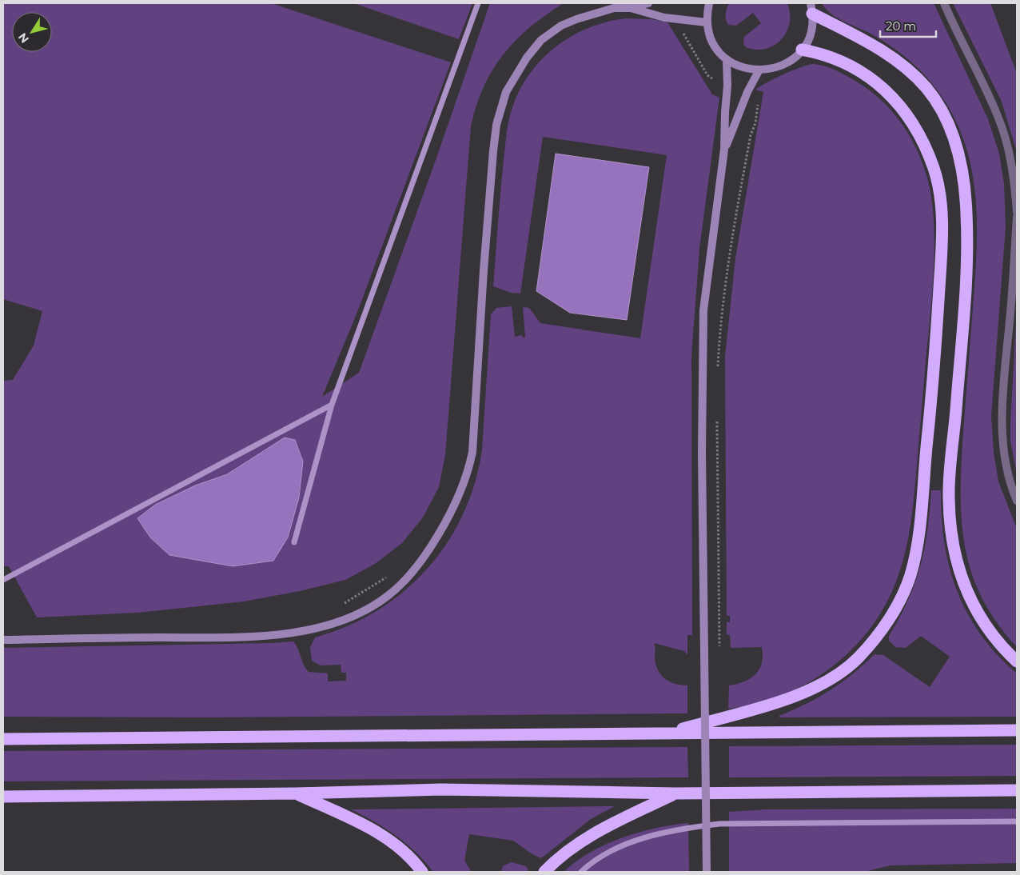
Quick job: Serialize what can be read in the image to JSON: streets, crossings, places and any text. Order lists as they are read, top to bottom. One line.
{"scale_bar":"20 m","north":"bottom left"}
